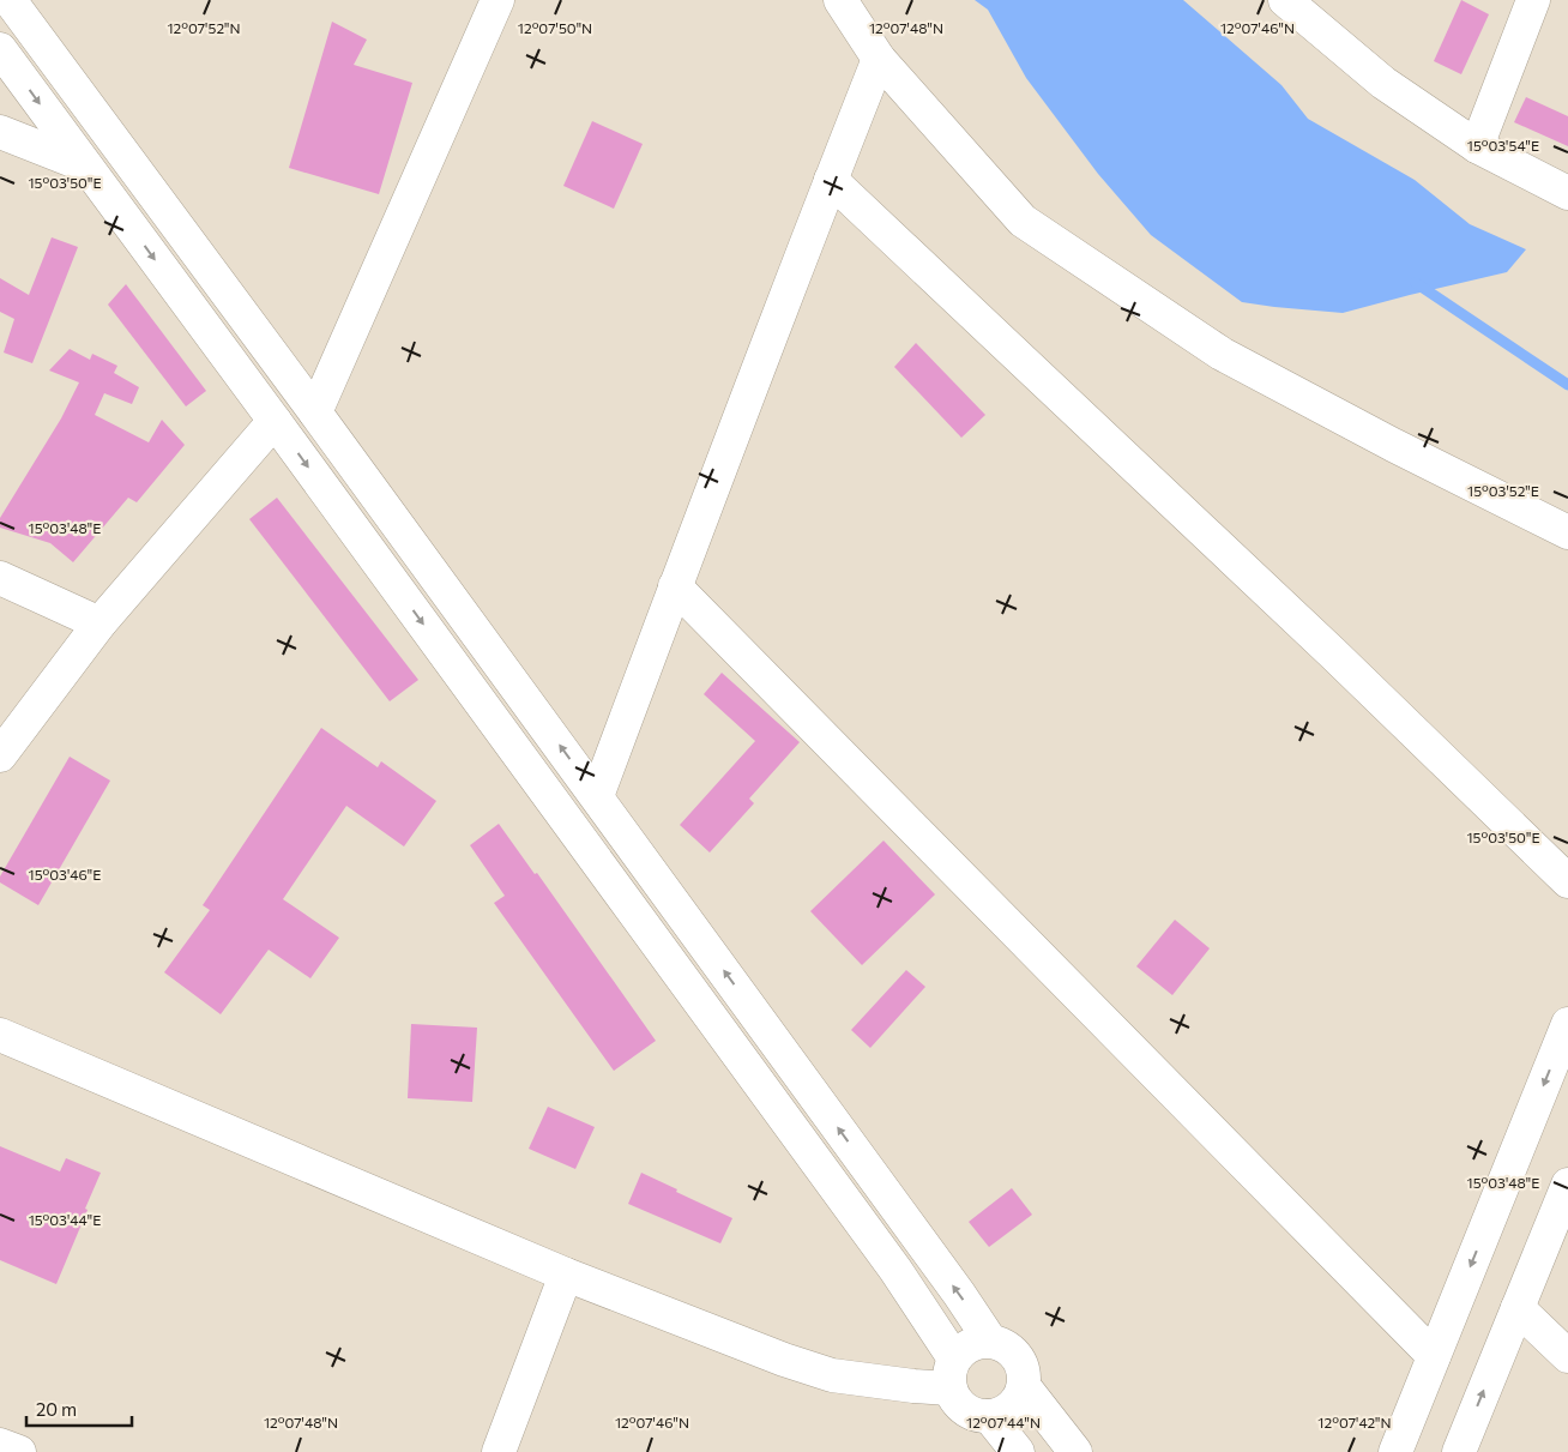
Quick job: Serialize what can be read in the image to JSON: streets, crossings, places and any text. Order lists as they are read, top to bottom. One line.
{"scale_bar":"20 m","coordinates":["12°07'52\"N","12°07'48\"N","12°07'46\"N","12°07'50\"N","15°03'54\"E","15°03'50\"E","15°03'52\"E","15°03'48\"E","15°03'46\"E","15°03'44\"E","12°07'44\"N","12°07'42\"N"]}
